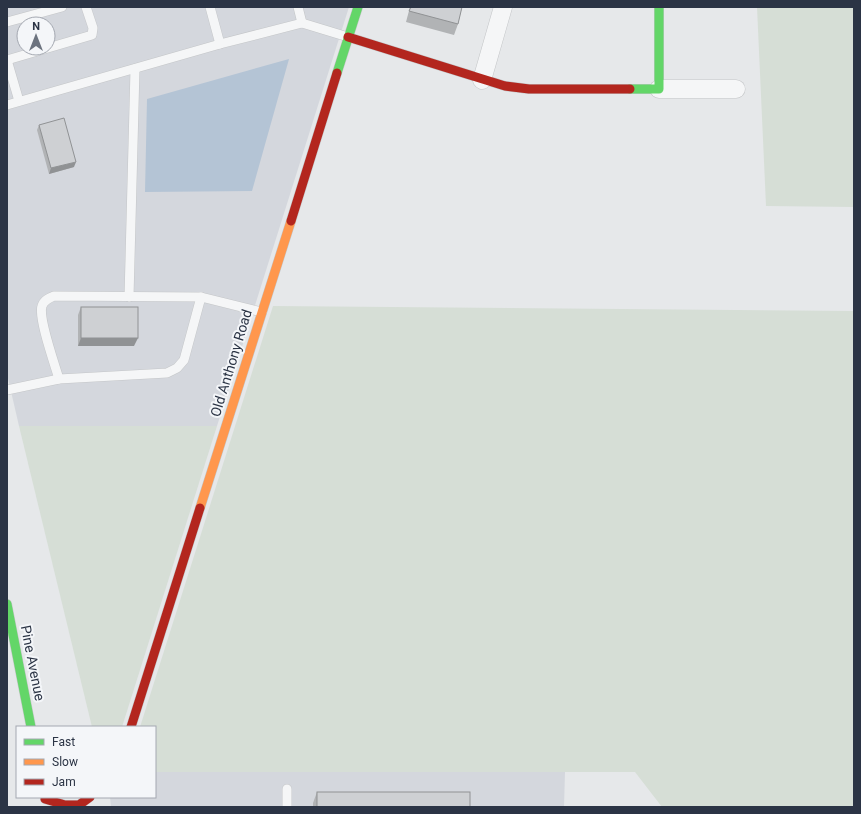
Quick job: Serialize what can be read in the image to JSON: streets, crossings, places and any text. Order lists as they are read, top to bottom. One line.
{"streets":{"main road":["Old Anthony Road","Pine Avenue"]},"legend":["Fast","Slow","Jam"],"north":"top"}
